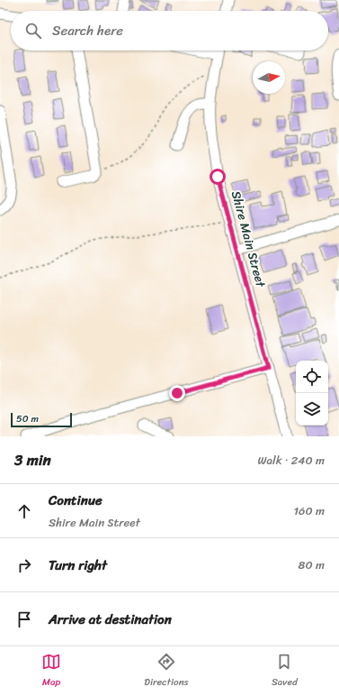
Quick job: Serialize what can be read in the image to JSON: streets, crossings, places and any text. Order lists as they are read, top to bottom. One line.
{"streets":{"street":["Shire Main Street"]},"scale_bar":"50 m","north":"right","page":{"search":"Search here","scale":"50 m","heading":["3 min","Walk · 240 m"],"list":[["Continue","Shire Main Street","160 m"],["Turn right","80 m"],"Arrive at destination"],"nav":["Map","Directions","Saved"]}}
